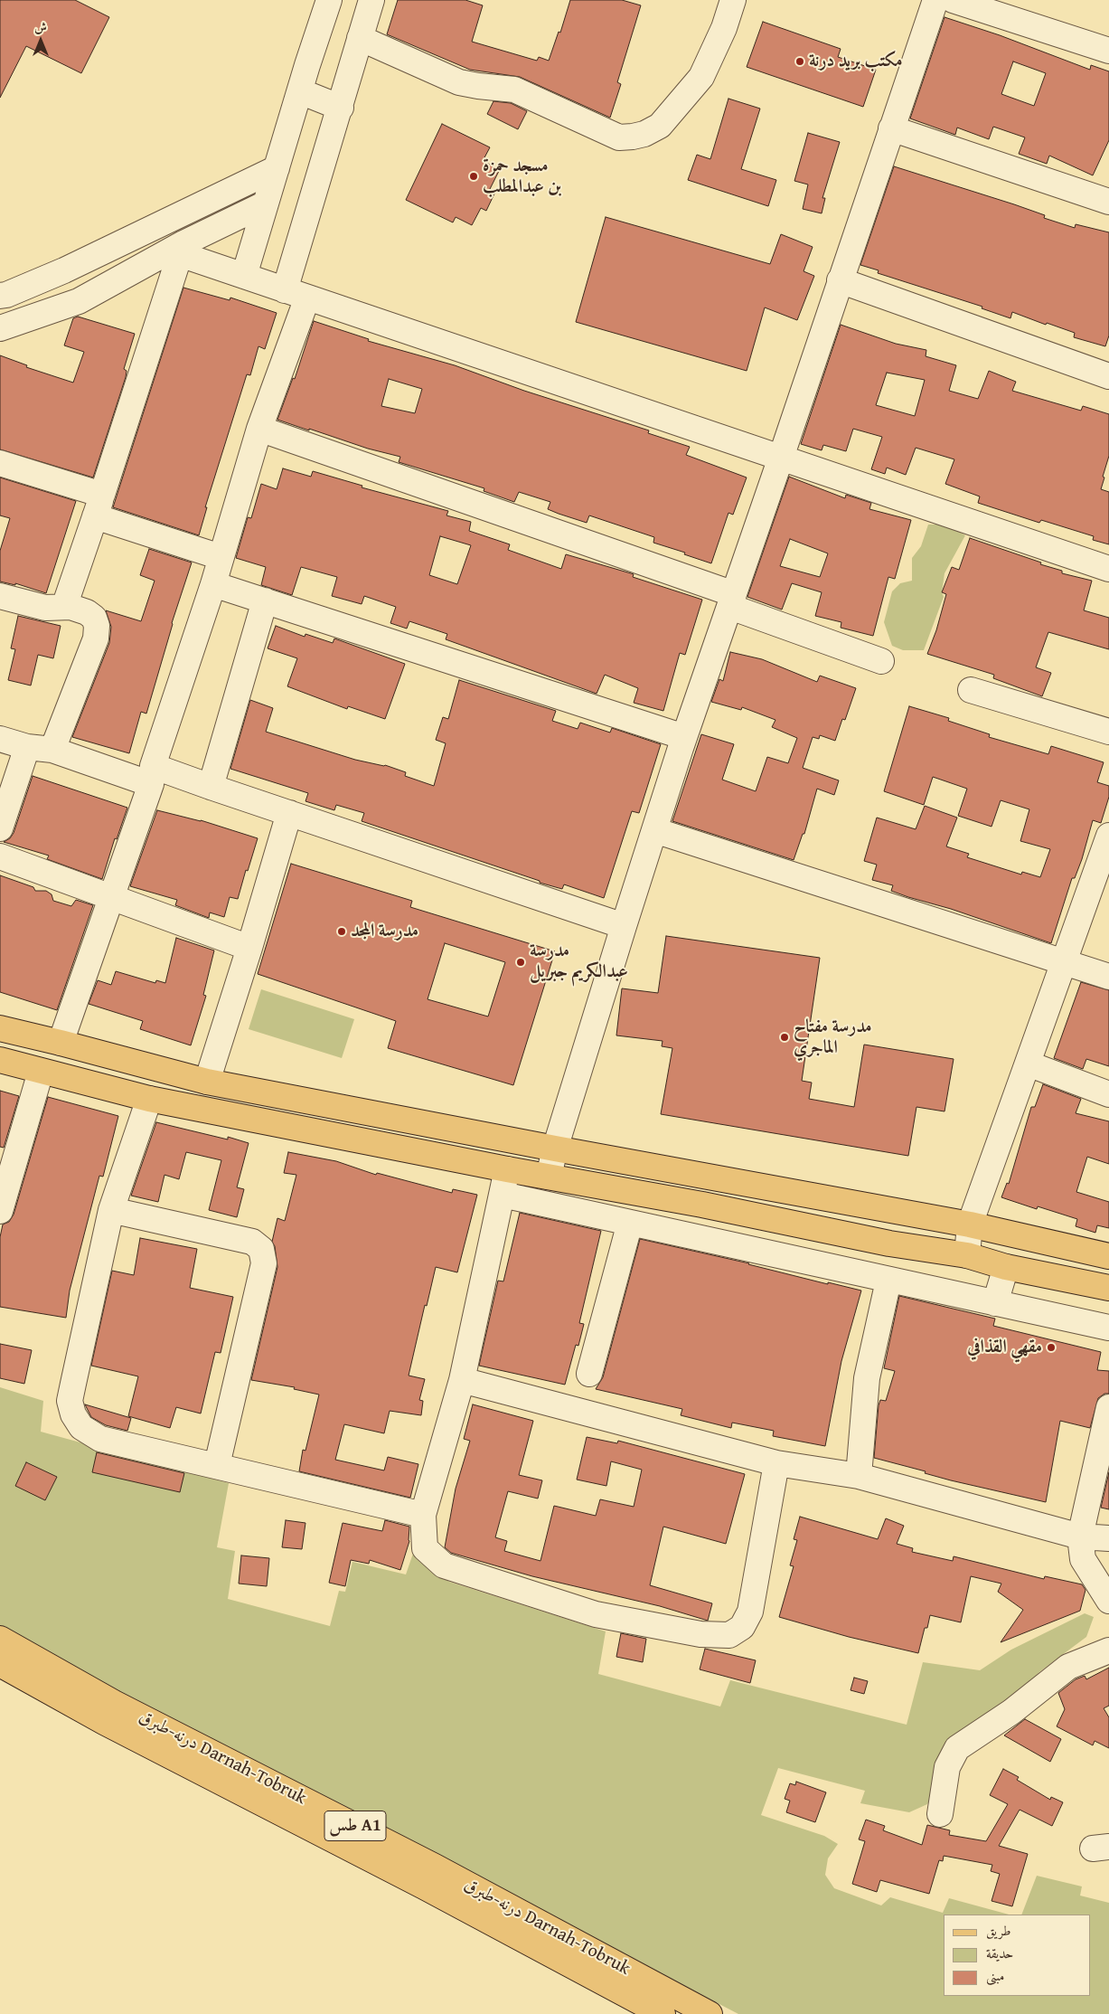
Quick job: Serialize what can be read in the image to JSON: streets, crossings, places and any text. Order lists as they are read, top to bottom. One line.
{"streets":{"main road":["درنه-طبرق Darnah-Tobruk","طس A1"]},"places":["مكتب بريد درنة","مسجد حمزة بن عبدالمطلب","مدرسة المجد","مدرسة عبدالكريم جبريل","مدرسة مفتاح الماجري","مقهي القذافي"],"legend":["طريق","حديقة","مبنى"],"north":"top"}
